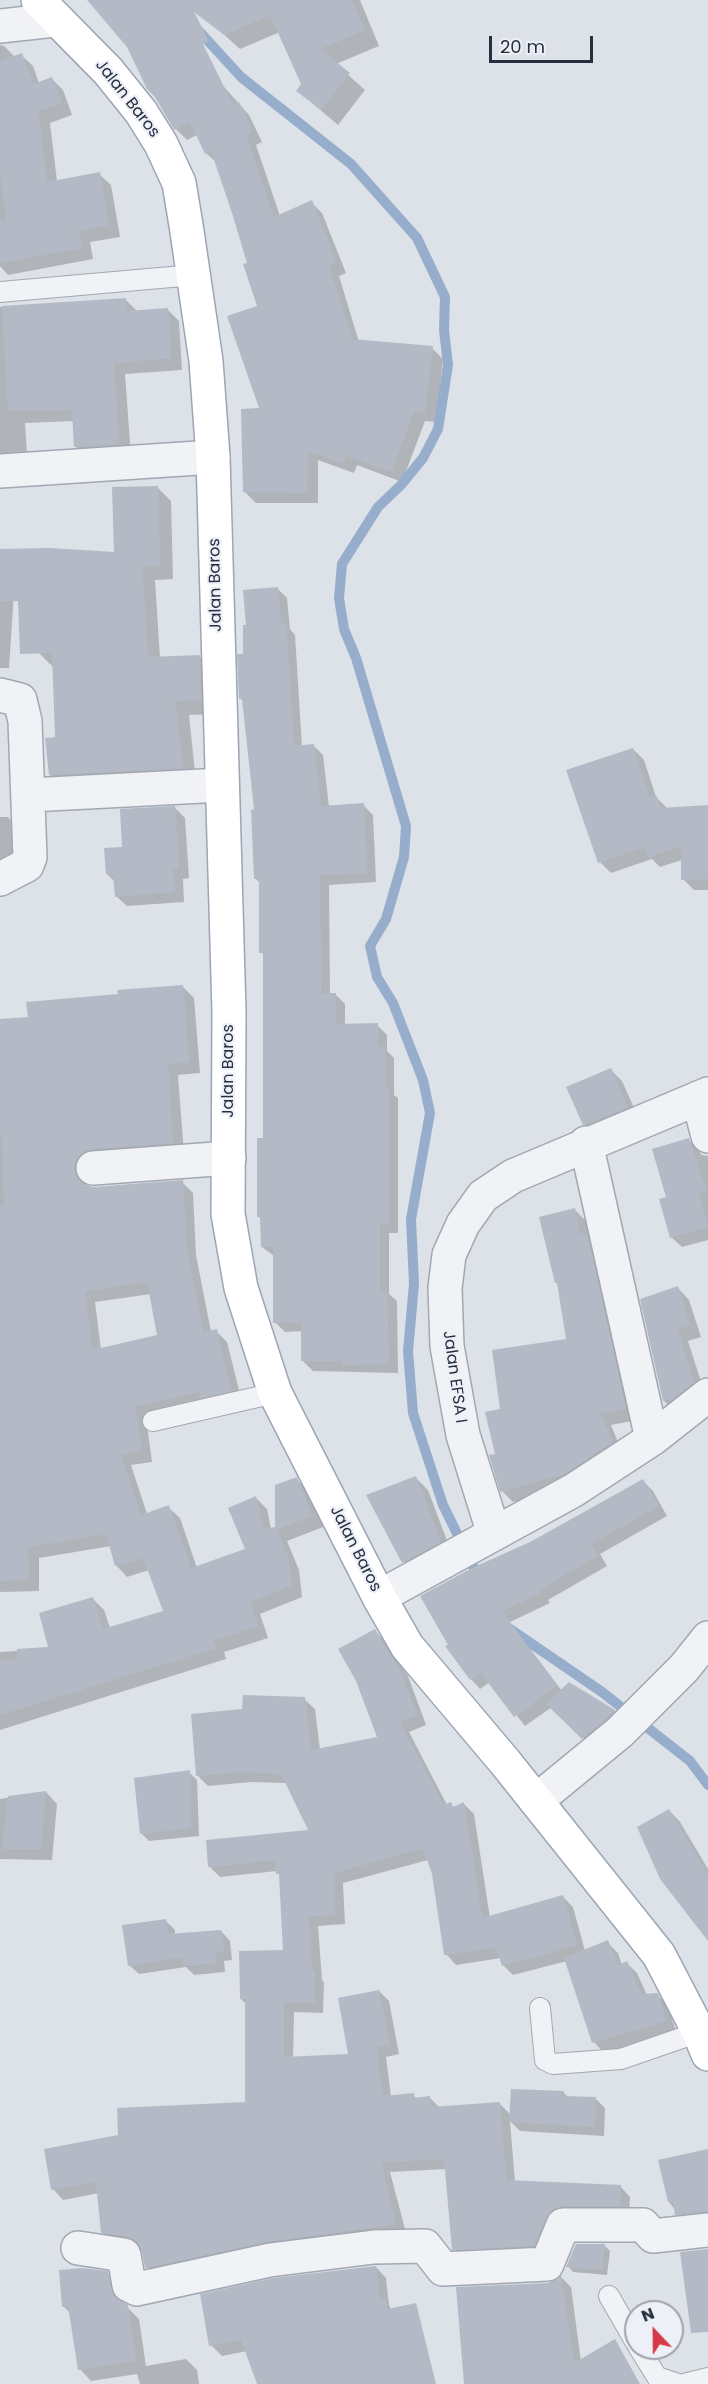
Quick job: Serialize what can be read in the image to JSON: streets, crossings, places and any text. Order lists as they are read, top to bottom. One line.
{"streets":{"main road":["Jalan Baros"],"street":["Jalan EFSA I"]},"scale_bar":"20 m","north":"top"}
